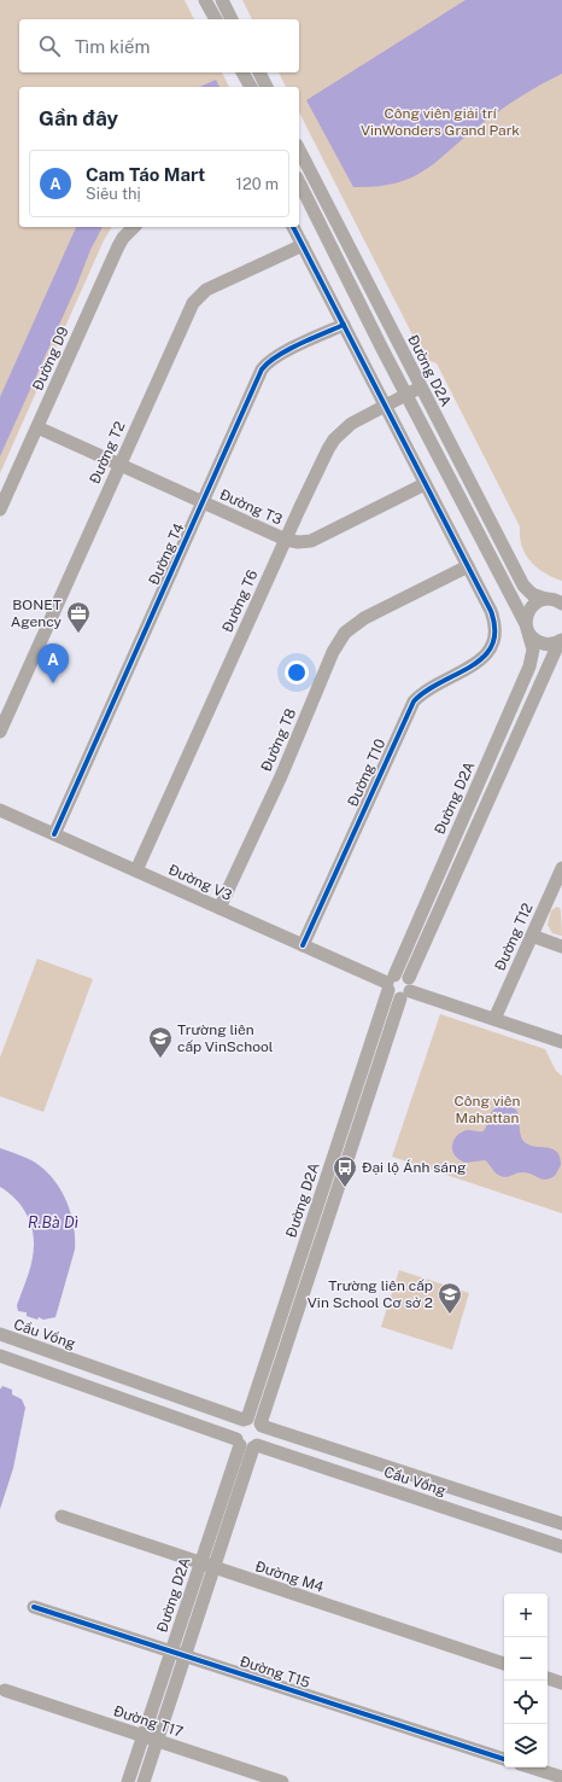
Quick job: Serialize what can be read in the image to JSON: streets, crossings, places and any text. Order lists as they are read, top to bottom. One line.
{"streets":{"street":["Đường D9","Đường D2A","Đường T2","Đường T3","Đường T4","Đường T6","Đường T8","Đường T10","Đường V3","Đường T12","Cầu Vồng","Đường M4","Đường T15","Đường T17"]},"crossings":[["Đường D9","Đường T3"],["Đường D2A","Đường T6"],["Đường D2A","Đường V3"],["Đường D2A","Cầu Vồng"],["Đường D2A","Đường M4"],["Đường D2A","Đường T15"],["Đường D2A","Đường T17"],["Đường T2","Đường T3"],["Đường T3","Đường T4"],["Đường T3","Đường T6"],["Đường T4","Đường V3"],["Đường T6","Đường V3"],["Đường T8","Đường T10"],["Đường T8","Đường V3"],["Đường T10","Đường V3"]],"water":["R.Bà Dì"],"parks":["Công viên giải trí VinWonders Grand Park","Công viên Mahattan"],"places":{"office":["BONET Agency"],"school or university":["Trường liên cấp VinSchool","Trường liên cấp Vin School Cơ sở 2"],"bus stop":["Đại lộ Ánh sáng"]},"page":{"search":"Tìm kiếm","heading":"Gần đây","list":[{"mark":"A","name":"Cam Táo Mart","note":"Siêu thị","value":"120 m"}],"pins":"A","map_buttons":["+","−"]}}
